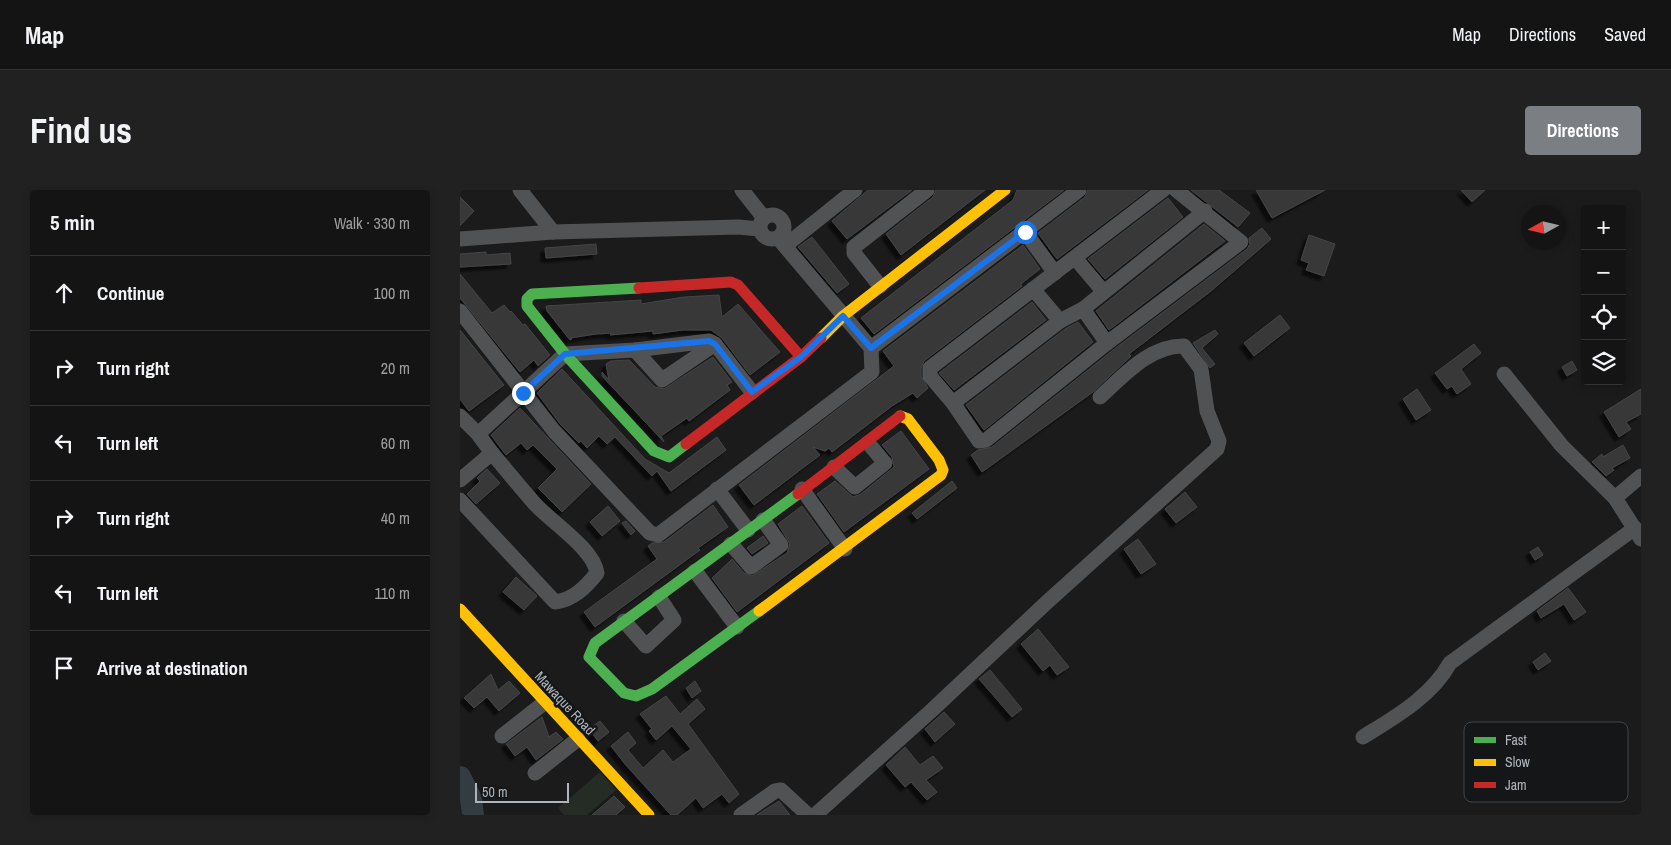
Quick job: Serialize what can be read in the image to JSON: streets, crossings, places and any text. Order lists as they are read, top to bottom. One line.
{"streets":{"street":["Mawaque Road"]},"legend":["Fast","Slow","Jam"],"scale_bar":"50 m","north":"left","page":{"header":"Map","nav":["Map","Directions","Saved"],"buttons":"Directions","title":"Find us","heading":["5 min","Walk · 330 m"],"map_buttons":["+","−"],"list":[["Continue","100 m"],["Turn right","20 m"],["Turn left","60 m"],["Turn right","40 m"],["Turn left","110 m"],"Arrive at destination"],"scale":"50 m"}}
